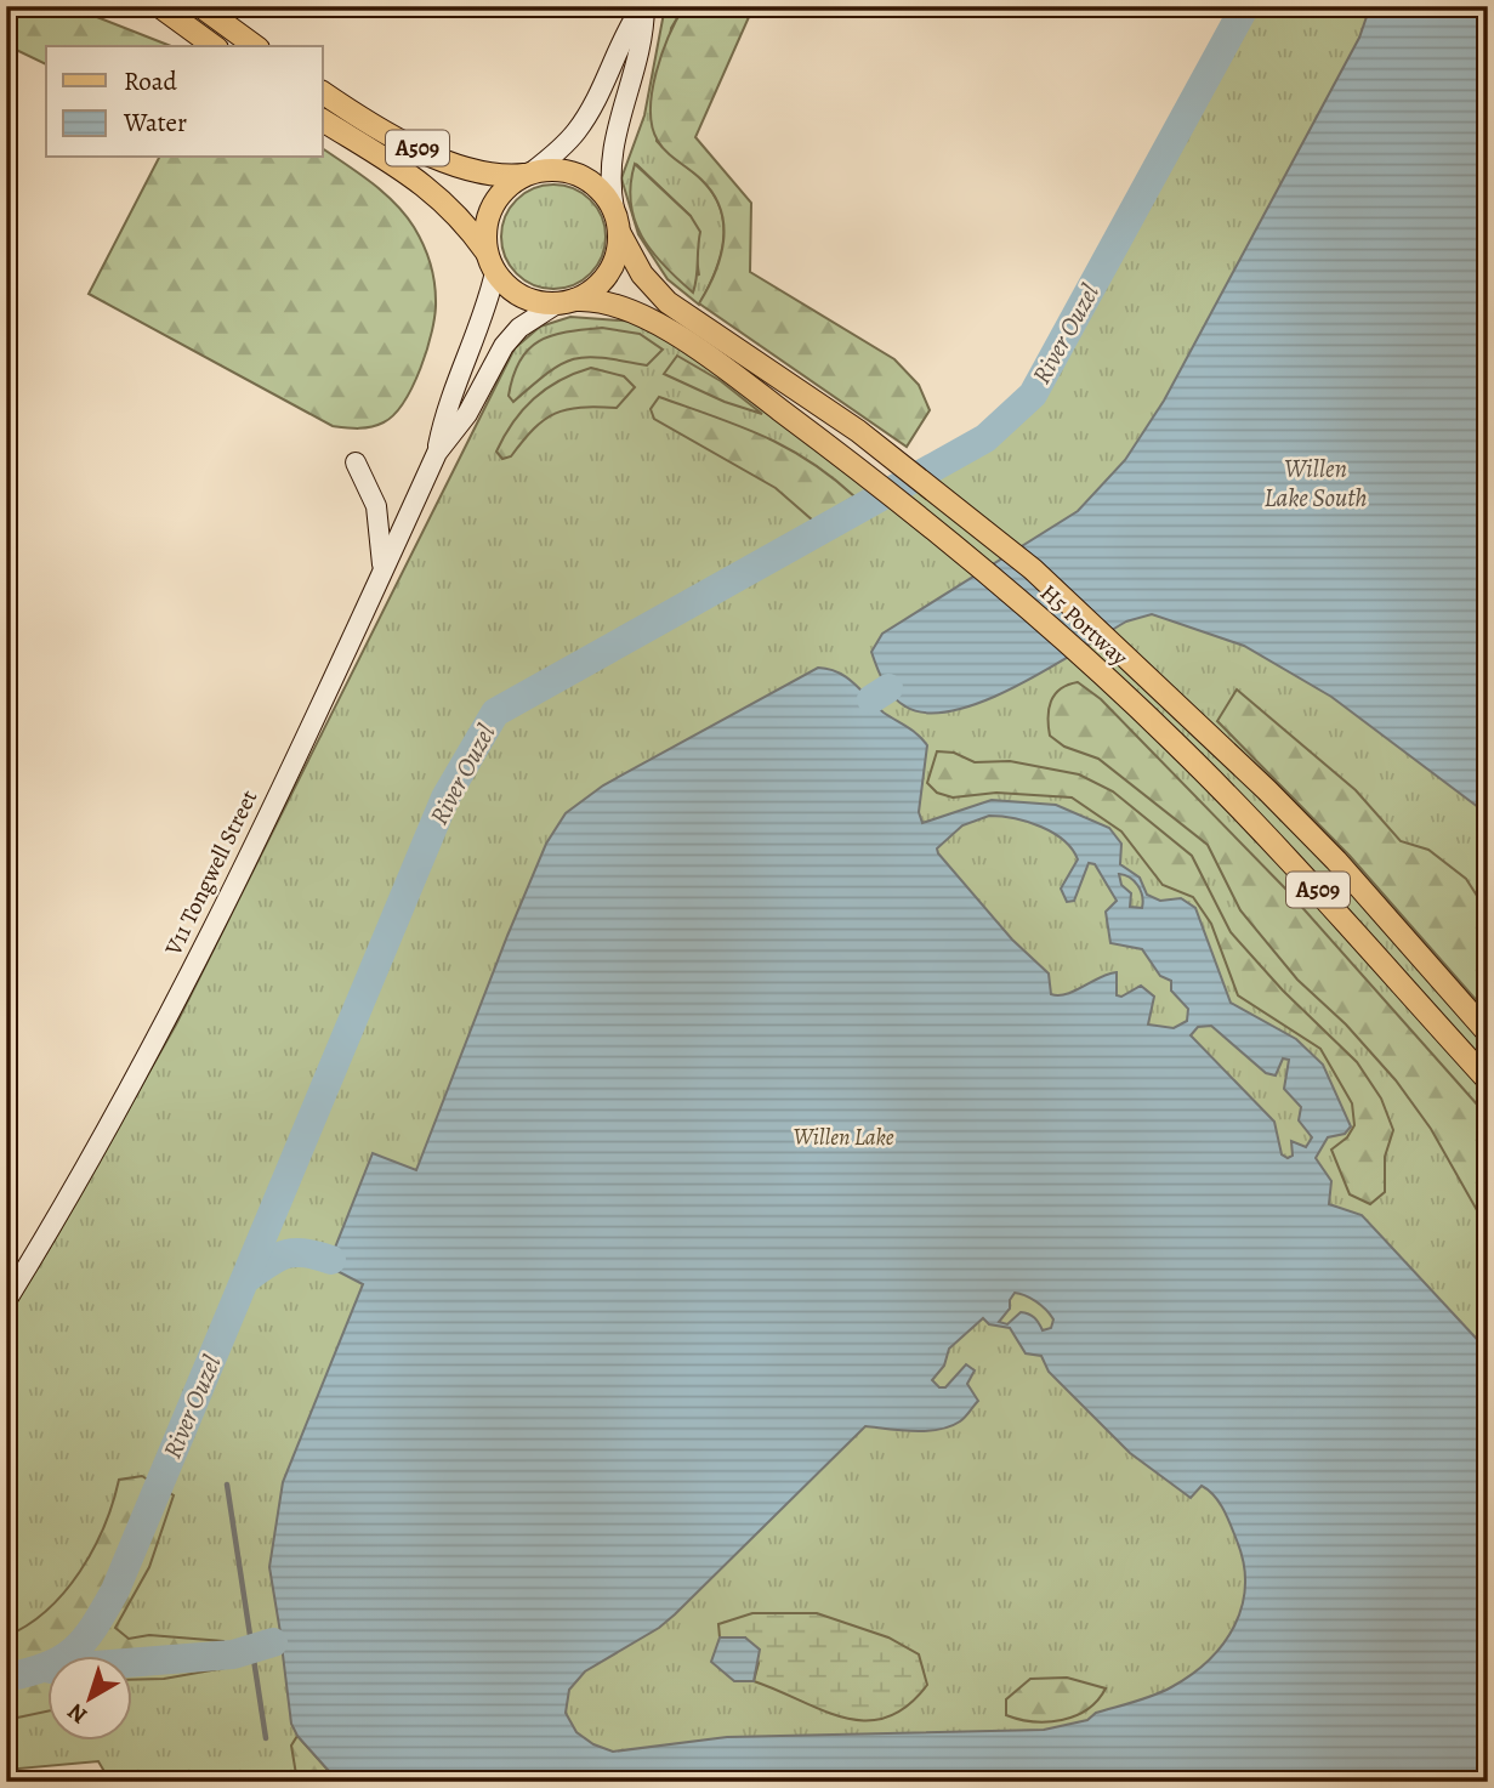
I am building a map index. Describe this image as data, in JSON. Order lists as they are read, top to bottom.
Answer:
{
  "streets": {
    "main road": ["A509", "H5 Portway"],
    "street": ["V11 Tongwell Street"]
  },
  "crossings": [
    ["A509", "H5 Portway"],
    ["A509", "V11 Tongwell Street"],
    ["H5 Portway", "V11 Tongwell Street"]
  ],
  "water": ["River Ouzel", "Willen Lake South"],
  "parks": ["Willen Lake"],
  "legend": ["Road", "Water"],
  "north": "bottom left"
}
